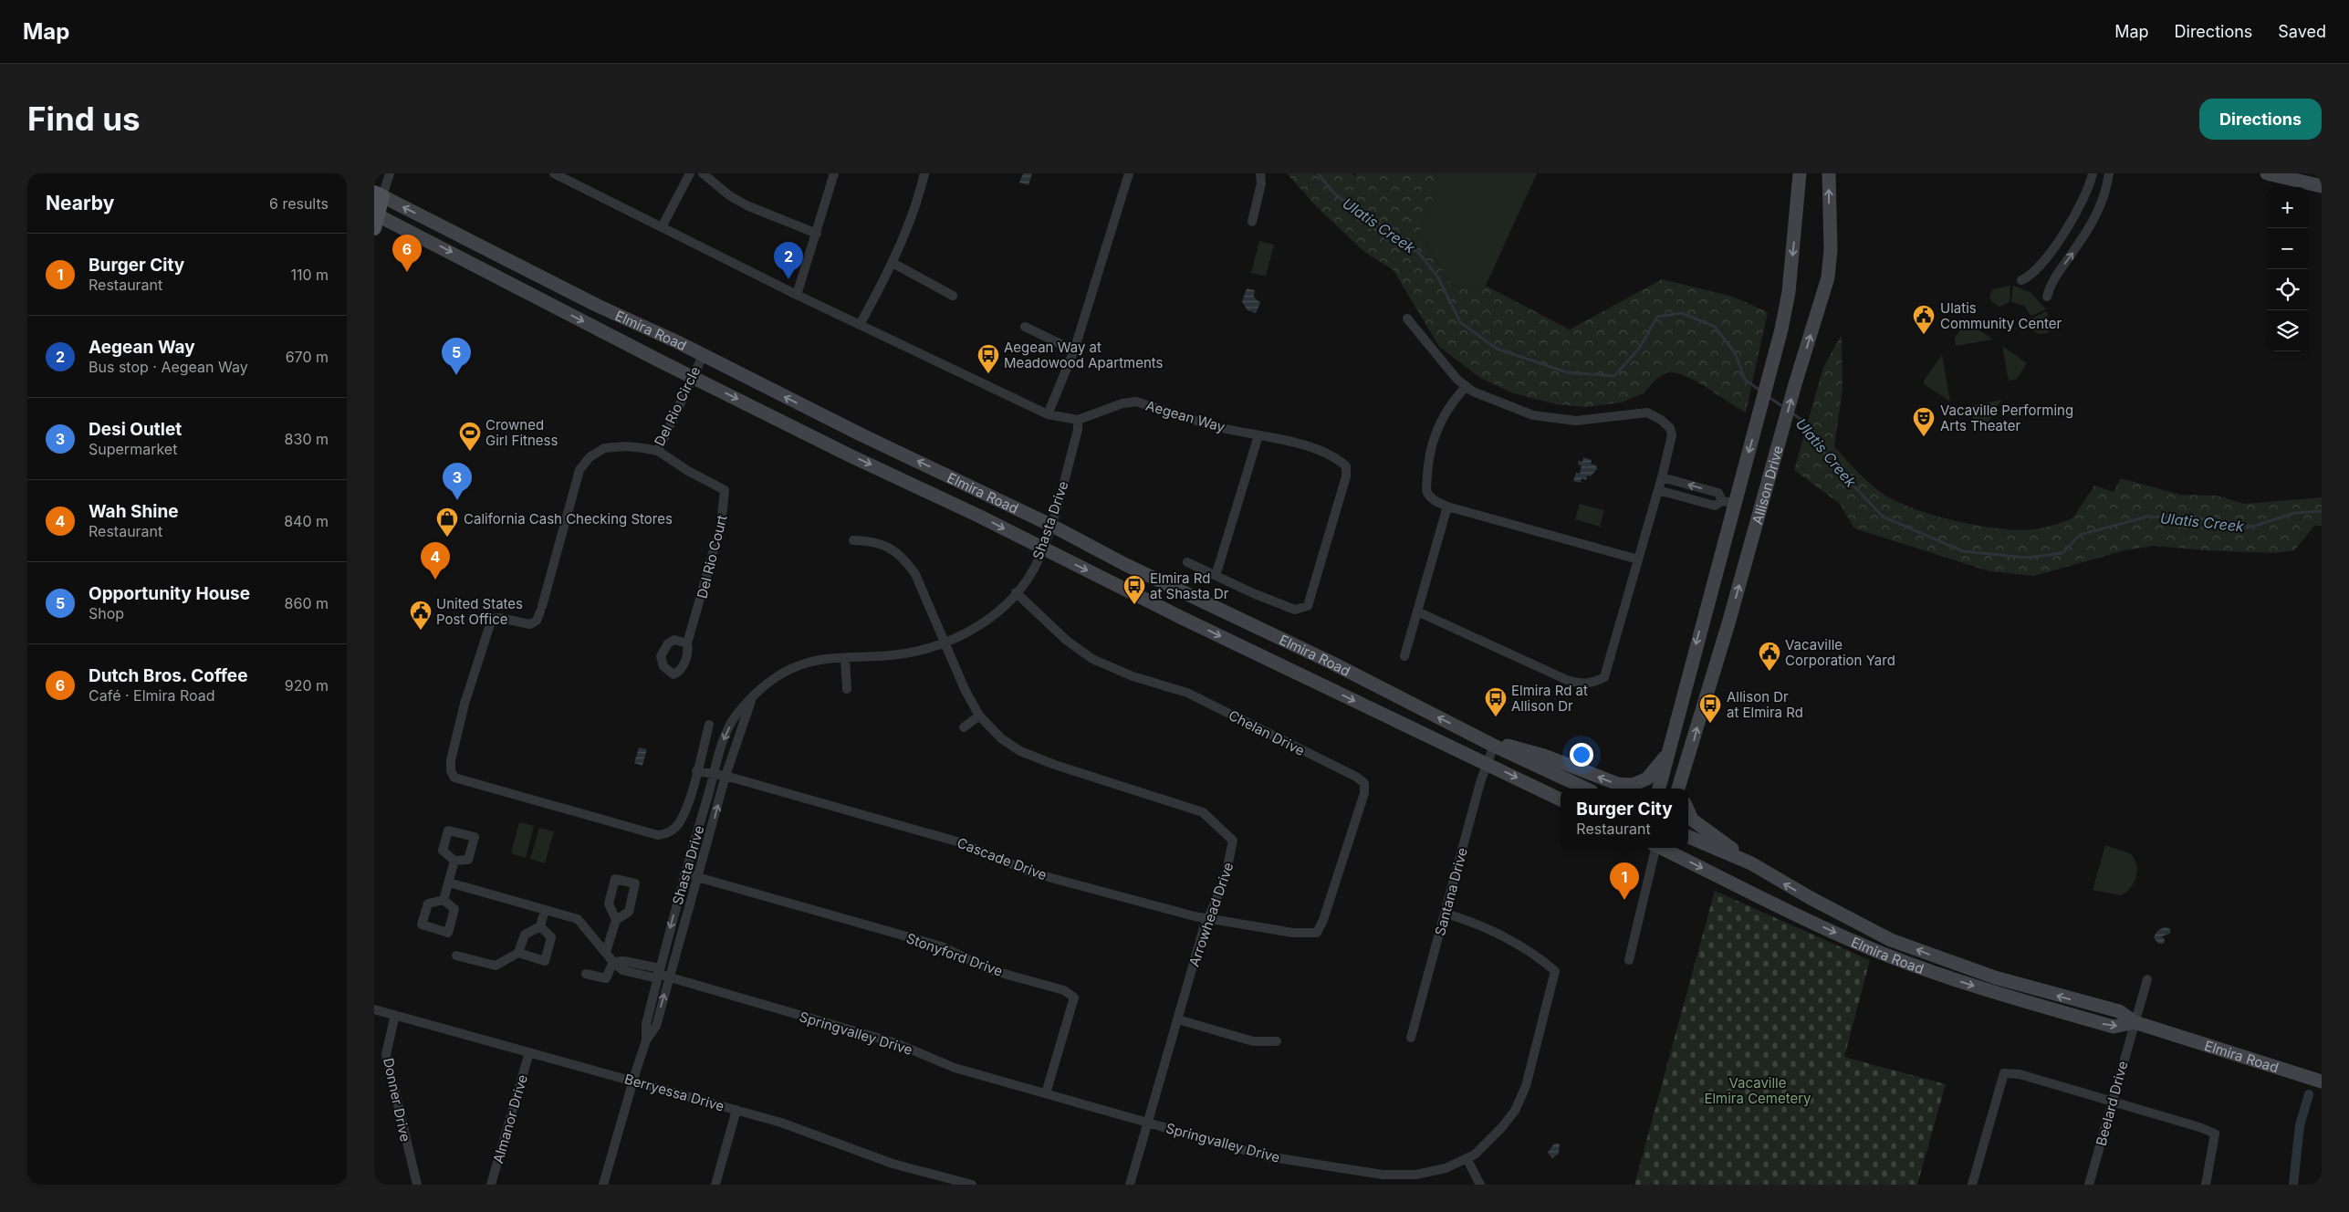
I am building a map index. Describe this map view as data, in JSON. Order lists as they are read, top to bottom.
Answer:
{
  "streets": {
    "main road": ["Elmira Road", "Allison Drive"],
    "street": [
      "Del Rio Circle",
      "Aegean Way",
      "Shasta Drive",
      "Del Rio Court",
      "Chelan Drive",
      "Cascade Drive",
      "Santana Drive",
      "Arrowhead Drive",
      "Stonyford Drive",
      "Springvalley Drive",
      "Berryessa Drive",
      "Donner Drive",
      "Beelard Drive",
      "Almanor Drive"
    ]
  },
  "crossings": [
    ["Elmira Road", "Del Rio Circle"],
    ["Elmira Road", "Shasta Drive"],
    ["Elmira Road", "Santana Drive"],
    ["Elmira Road", "Beelard Drive"],
    ["Del Rio Circle", "Del Rio Court"],
    ["Del Rio Circle", "Cascade Drive"],
    ["Aegean Way", "Shasta Drive"],
    ["Shasta Drive", "Chelan Drive"],
    ["Shasta Drive", "Cascade Drive"],
    ["Shasta Drive", "Arrowhead Drive"],
    ["Shasta Drive", "Stonyford Drive"],
    ["Shasta Drive", "Springvalley Drive"],
    ["Shasta Drive", "Berryessa Drive"],
    ["Chelan Drive", "Cascade Drive"],
    ["Cascade Drive", "Arrowhead Drive"],
    ["Santana Drive", "Springvalley Drive"],
    ["Arrowhead Drive", "Springvalley Drive"],
    ["Stonyford Drive", "Springvalley Drive"],
    ["Berryessa Drive", "Donner Drive"],
    ["Berryessa Drive", "Almanor Drive"]
  ],
  "water": ["Ulatis Creek"],
  "parks": ["Vacaville Elmira Cemetery"],
  "places": {
    "public building": ["Ulatis Community Center", "United States Post Office", "Vacaville Corporation Yard"],
    "bus stop": [
      "Aegean Way at Meadowood Apartments",
      "Elmira Rd at Shasta Dr",
      "Elmira Rd at Allison Dr",
      "Allison Dr at Elmira Rd"
    ],
    "theatre": ["Vacaville Performing Arts Theater"],
    "sports": ["Crowned Girl Fitness"],
    "shop": ["California Cash Checking Stores"]
  },
  "page": {
    "header": "Map",
    "nav": ["Map", "Directions", "Saved"],
    "buttons": "Directions",
    "title": "Find us",
    "heading": ["Nearby", "6 results"],
    "map_buttons": ["+", "−"],
    "list": [
      {
        "mark": "1",
        "name": "Burger City",
        "note": "Restaurant",
        "value": "110 m"
      },
      {
        "mark": "2",
        "name": "Aegean Way",
        "note": "Bus stop · Aegean Way",
        "value": "670 m"
      },
      {
        "mark": "3",
        "name": "Desi Outlet",
        "note": "Supermarket",
        "value": "830 m"
      },
      {
        "mark": "4",
        "name": "Wah Shine",
        "note": "Restaurant",
        "value": "840 m"
      },
      {
        "mark": "5",
        "name": "Opportunity House",
        "note": "Shop",
        "value": "860 m"
      },
      {
        "mark": "6",
        "name": "Dutch Bros. Coffee",
        "note": "Café · Elmira Road",
        "value": "920 m"
      }
    ],
    "pins": [
      "6",
      "2",
      "5",
      "3",
      "4",
      "1"
    ],
    "popup": ["Burger City", "Restaurant"]
  }
}
